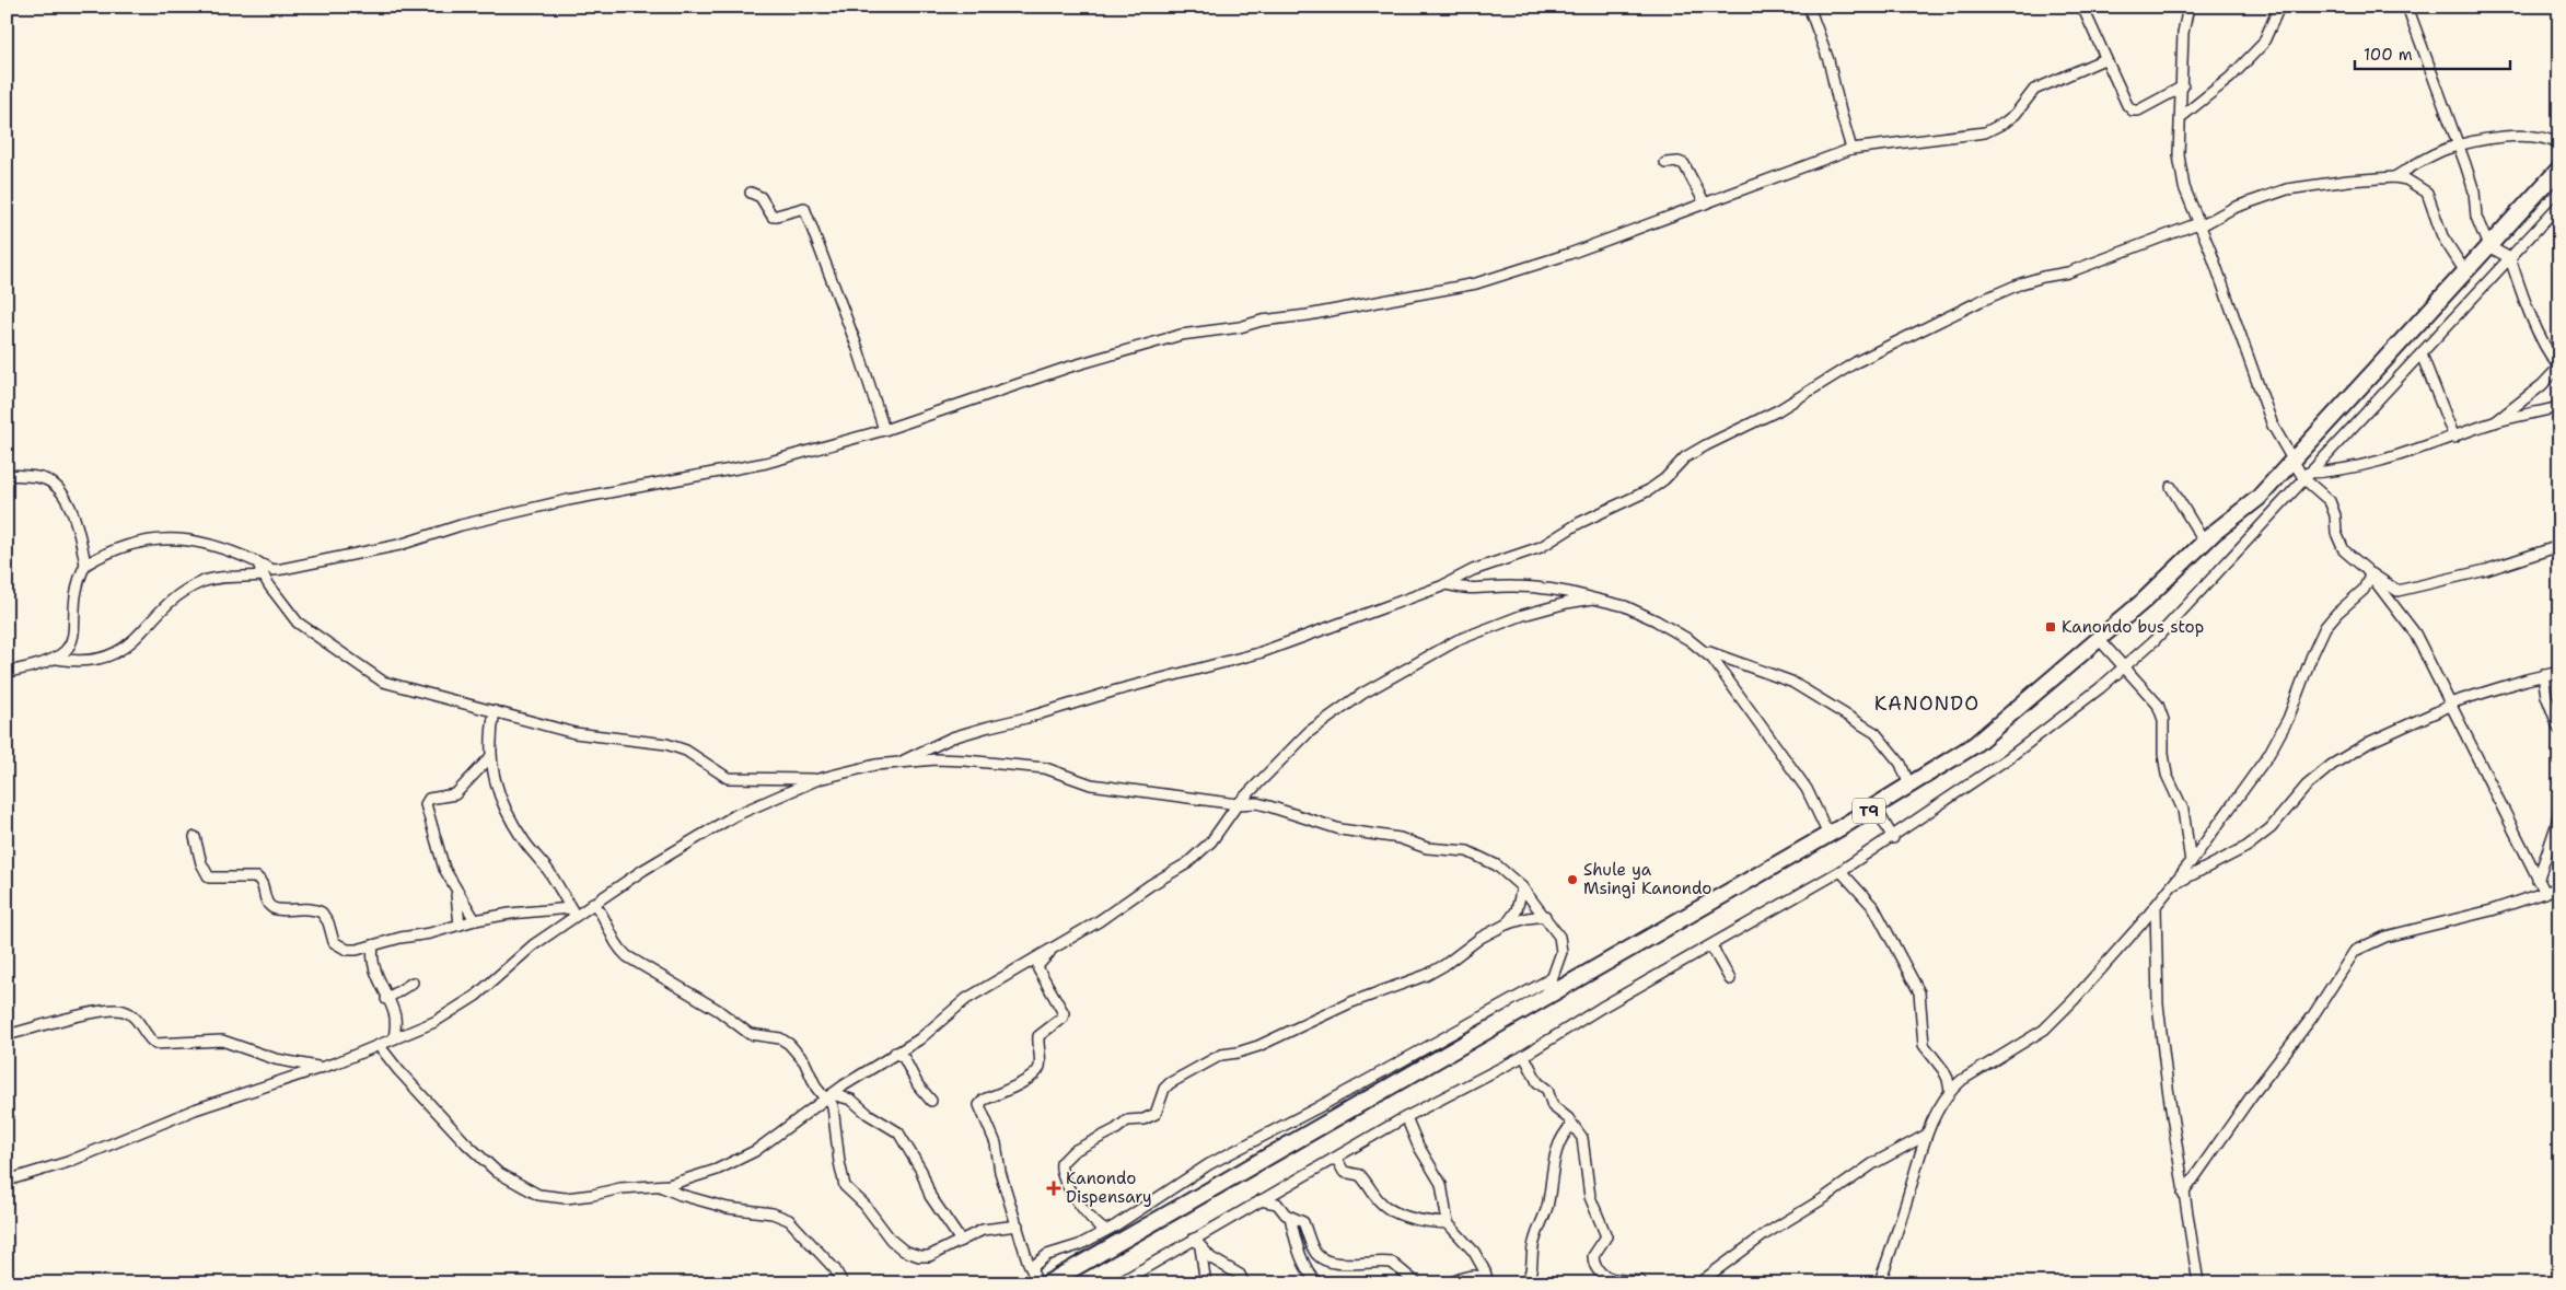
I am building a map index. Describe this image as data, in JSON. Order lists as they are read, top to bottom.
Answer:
{
  "streets": {
    "highway": ["T9"]
  },
  "districts": ["KANONDO"],
  "places": {
    "transit": ["Kanondo bus stop"],
    "other": ["Shule ya Msingi Kanondo"],
    "health": ["Kanondo Dispensary"]
  },
  "scale_bar": "100 m"
}
